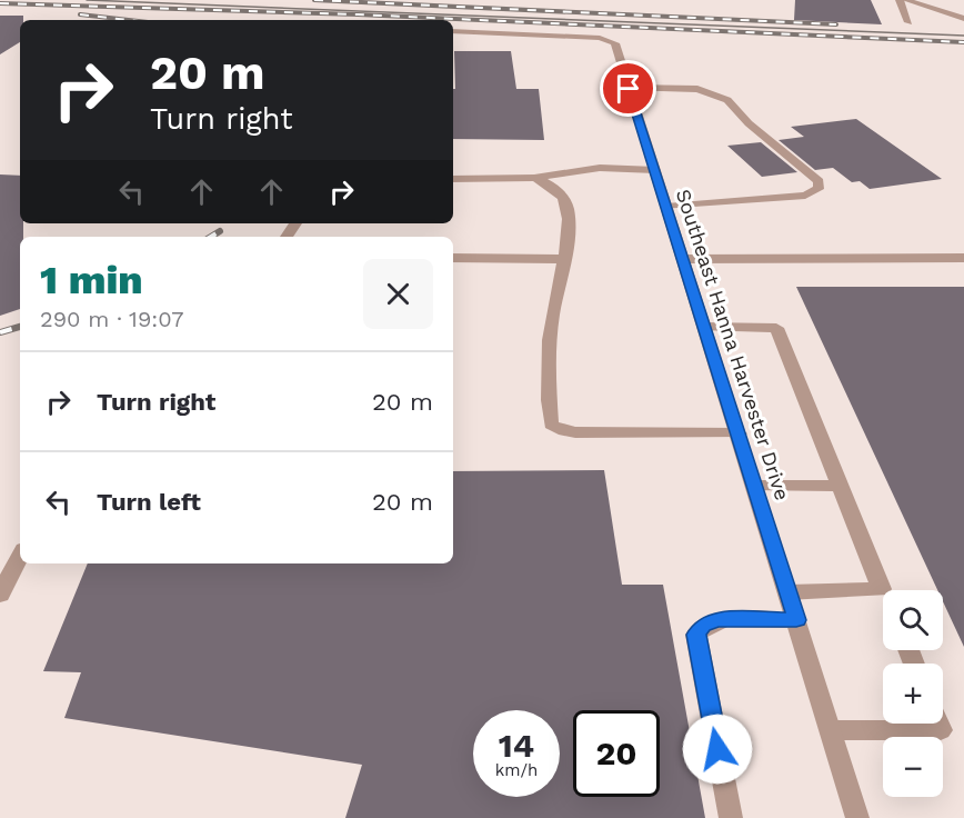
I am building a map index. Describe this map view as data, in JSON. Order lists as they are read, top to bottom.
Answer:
{
  "streets": {
    "street": ["Southeast Hanna Harvester Drive"]
  },
  "page": {
    "turn": ["20 m", "Turn right"],
    "heading": ["1 min", "290 m · 19:07"],
    "list": [
      {
        "name": "Turn right",
        "value": "20 m"
      },
      {
        "name": "Turn left",
        "value": "20 m"
      }
    ],
    "map_buttons": ["+", "−"],
    "speed": "14 km/h",
    "limit": "20"
  }
}
